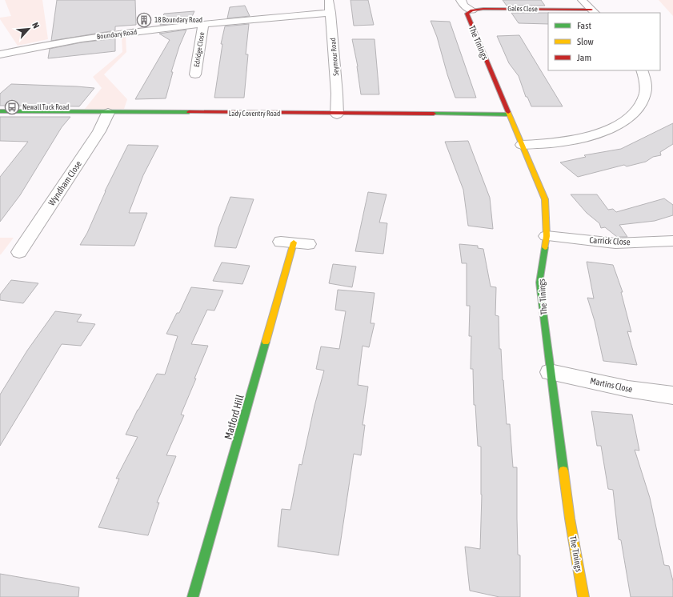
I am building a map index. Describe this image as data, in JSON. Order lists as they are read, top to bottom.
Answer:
{
  "streets": {
    "street": [
      "Gales Close",
      "Boundary Road",
      "The Tinings",
      "Edridge Close",
      "Seymour Road",
      "Lady Coventry Road",
      "Wyndham Close",
      "Carrick Close",
      "Martins Close",
      "Matford Hill"
    ]
  },
  "crossings": [
    ["Gales Close", "The Tinings"],
    ["Boundary Road", "Edridge Close"],
    ["Boundary Road", "Seymour Road"],
    ["The Tinings", "Lady Coventry Road"],
    ["The Tinings", "Carrick Close"],
    ["The Tinings", "Martins Close"],
    ["Seymour Road", "Lady Coventry Road"],
    ["Lady Coventry Road", "Wyndham Close"]
  ],
  "places": {
    "building": ["18 Boundary Road"],
    "bus stop": ["Newall Tuck Road"]
  },
  "legend": ["Fast", "Slow", "Jam"],
  "north": "top right"
}
